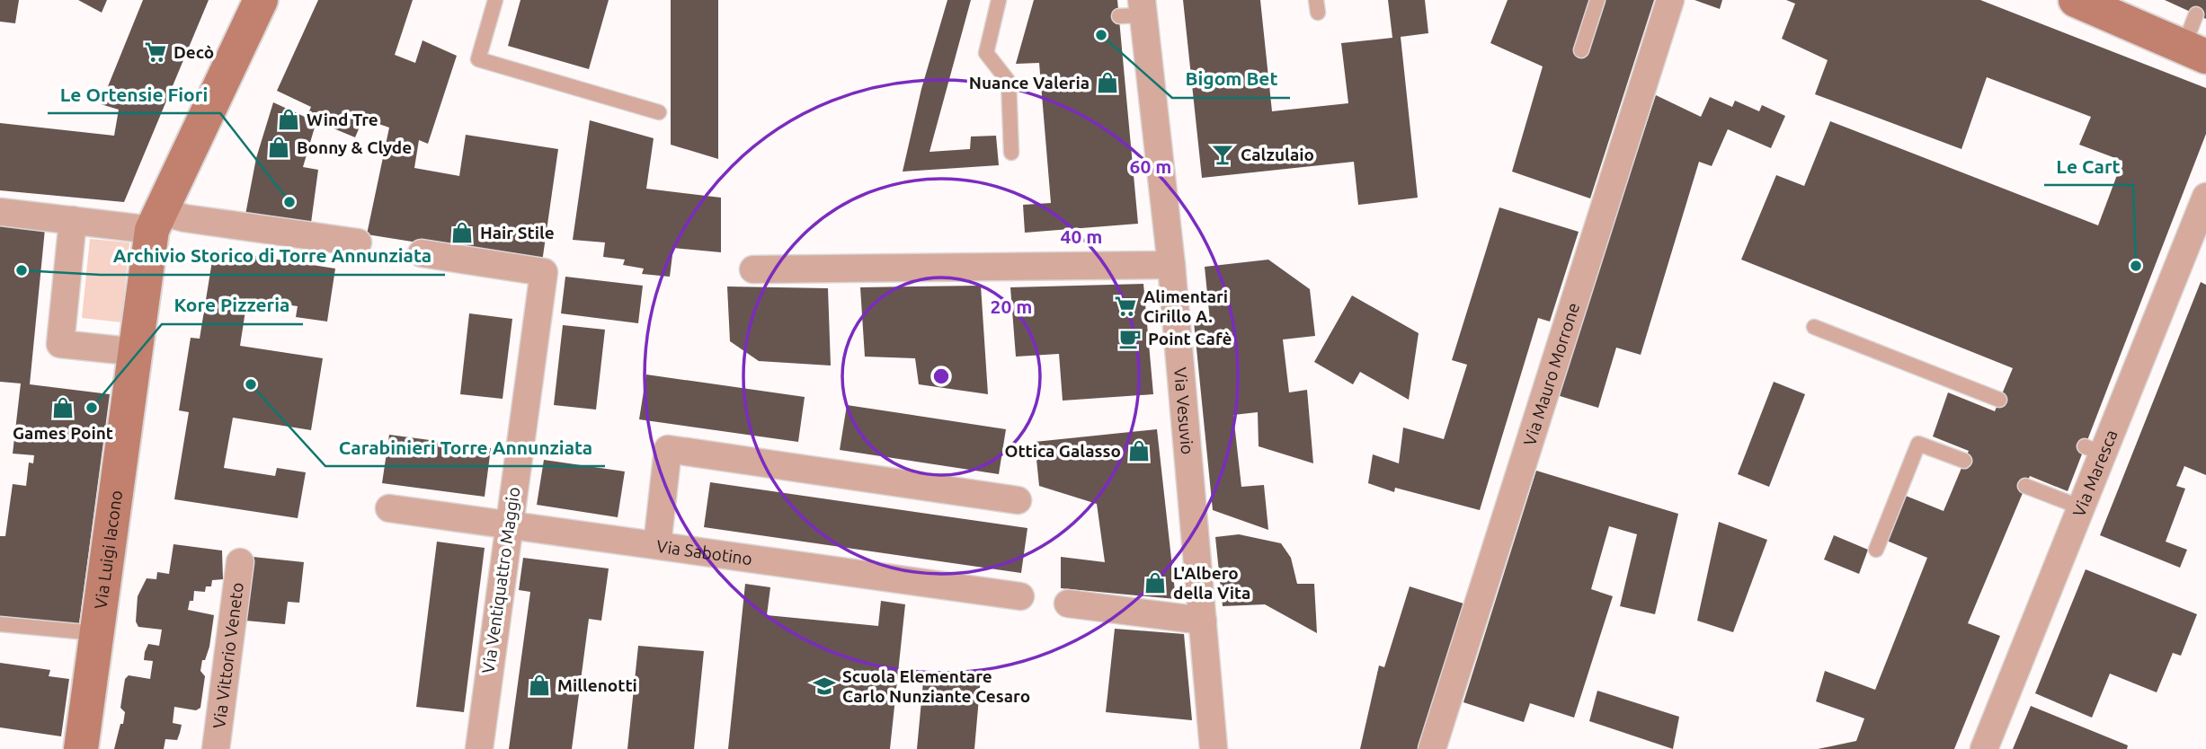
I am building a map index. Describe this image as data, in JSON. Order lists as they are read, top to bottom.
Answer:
{
  "streets": {
    "street": [
      "Via Mauro Morrone",
      "Via Vesuvio",
      "Via Maresca",
      "Via Luigi Iacono",
      "Via Sabotino",
      "Via Ventiquattro Maggio",
      "Via Vittorio Veneto"
    ]
  },
  "crossings": [
    ["Via Sabotino", "Via Ventiquattro Maggio"]
  ],
  "places": {
    "other": [
      "Bigom Bet",
      "Le Ortensie Fiori",
      "Le Cart",
      "Archivio Storico di Torre Annunziata",
      "Carabinieri Torre Annunziata",
      "Kore Pizzeria"
    ],
    "supermarket": ["Decò", "Alimentari Cirillo A."],
    "shop": [
      "Nuance Valeria",
      "Wind Tre",
      "Bonny & Clyde",
      "Hair Stile",
      "Games Point",
      "Ottica Galasso",
      "L'Albero della Vita",
      "Millenotti"
    ],
    "bar": ["Calzulaio"],
    "cafe": ["Point Cafè"],
    "school or university": ["Scuola Elementare Carlo Nunziante Cesaro"]
  },
  "rings": ["60 m", "40 m", "20 m"]
}
